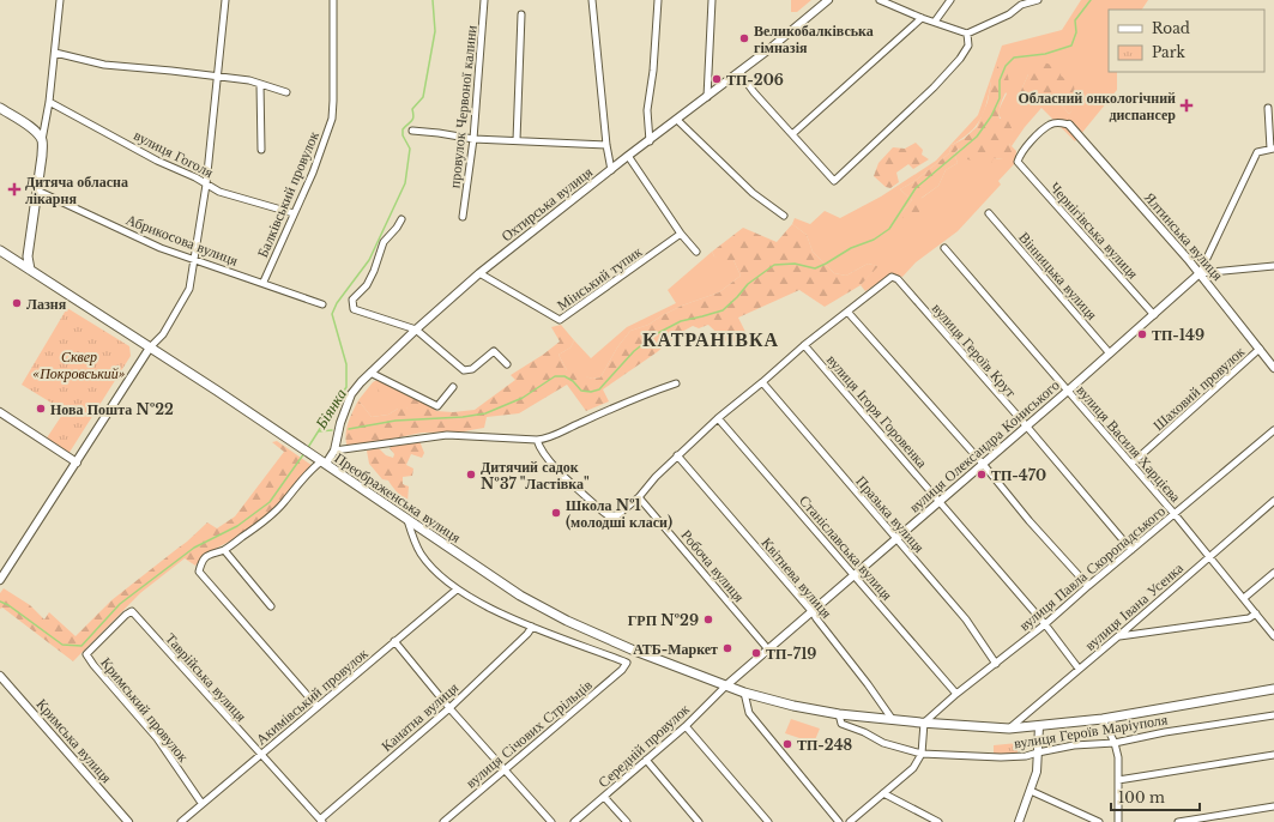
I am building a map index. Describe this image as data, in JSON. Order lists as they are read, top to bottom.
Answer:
{
  "streets": {
    "main road": ["Преображенська вулиця", "вулиця Героїв Маріуполя"],
    "street": [
      "провулок Червоної калини",
      "вулиця Гоголя",
      "Балківський провулок",
      "Охтирська вулиця",
      "Чернігівська вулиця",
      "Ялтинська вулиця",
      "Абрикосова вулиця",
      "Вінницька вулиця",
      "Мінський тупик",
      "вулиця Героїв Крут",
      "Шаховий провулок",
      "вулиця Ігоря Горовенка",
      "вулиця Василя Харцієва",
      "вулиця Олександра Кониського",
      "Празька вулиця",
      "Станіславська вулиця",
      "Робоча вулиця",
      "вулиця Павла Скоропадського",
      "Квітнева вулиця",
      "вулиця Івана Усенка",
      "Таврійська вулиця",
      "Акимівський провулок",
      "Кримський провулок",
      "Канатна вулиця",
      "вулиця Січових Стрільців",
      "Кримська вулиця",
      "Середній провулок"
    ]
  },
  "crossings": [
    ["вулиця Гоголя", "Балківський провулок"],
    ["Балківський провулок", "Абрикосова вулиця"],
    ["Охтирська вулиця", "Мінський тупик"],
    ["Охтирська вулиця", "Преображенська вулиця"],
    ["Чернігівська вулиця", "Ялтинська вулиця"],
    ["Чернігівська вулиця", "вулиця Олександра Кониського"],
    ["Ялтинська вулиця", "Шаховий провулок"],
    ["Ялтинська вулиця", "вулиця Олександра Кониського"],
    ["Вінницька вулиця", "вулиця Олександра Кониського"],
    ["вулиця Героїв Крут", "вулиця Олександра Кониського"],
    ["вулиця Героїв Крут", "вулиця Павла Скоропадського"],
    ["Шаховий провулок", "вулиця Василя Харцієва"],
    ["вулиця Ігоря Горовенка", "вулиця Олександра Кониського"],
    ["вулиця Ігоря Горовенка", "вулиця Павла Скоропадського"],
    ["вулиця Ігоря Горовенка", "вулиця Івана Усенка"],
    ["вулиця Василя Харцієва", "вулиця Олександра Кониського"],
    ["вулиця Василя Харцієва", "вулиця Павла Скоропадського"],
    ["вулиця Василя Харцієва", "вулиця Івана Усенка"],
    ["вулиця Олександра Кониського", "Преображенська вулиця"],
    ["вулиця Олександра Кониського", "Празька вулиця"],
    ["вулиця Олександра Кониського", "Станіславська вулиця"],
    ["вулиця Олександра Кониського", "Робоча вулиця"],
    ["вулиця Олександра Кониського", "Квітнева вулиця"],
    ["вулиця Олександра Кониського", "вулиця Героїв Маріуполя"],
    ["вулиця Олександра Кониського", "Середній провулок"],
    ["Преображенська вулиця", "вулиця Героїв Маріуполя"],
    ["Преображенська вулиця", "Середній провулок"],
    ["Празька вулиця", "вулиця Павла Скоропадського"],
    ["Станіславська вулиця", "вулиця Павла Скоропадського"],
    ["вулиця Павла Скоропадського", "вулиця Героїв Маріуполя"],
    ["Квітнева вулиця", "вулиця Героїв Маріуполя"],
    ["вулиця Івана Усенка", "вулиця Героїв Маріуполя"],
    ["Таврійська вулиця", "Акимівський провулок"],
    ["Таврійська вулиця", "Кримський провулок"],
    ["Таврійська вулиця", "Канатна вулиця"],
    ["Акимівський провулок", "Кримський провулок"],
    ["Канатна вулиця", "вулиця Січових Стрільців"],
    ["вулиця Героїв Маріуполя", "Середній провулок"]
  ],
  "districts": ["КАТРАНІВКА"],
  "water": ["Біянка"],
  "parks": ["Сквер «Покровський»"],
  "places": {
    "other": [
      "Великобалківська гімназія",
      "ТП-206",
      "Лазня",
      "ТП-149",
      "Нова Пошта №22",
      "Дитячий садок №37 \"Ластівка\"",
      "ТП-470",
      "Школа №1 (молодші класи)",
      "ГРП №29",
      "АТБ-Маркет",
      "ТП-719",
      "ТП-248"
    ],
    "health": ["Обласний онкологічний диспансер", "Дитяча обласна лікарня"]
  },
  "legend": ["Road", "Park"],
  "scale_bar": "100 m"
}
